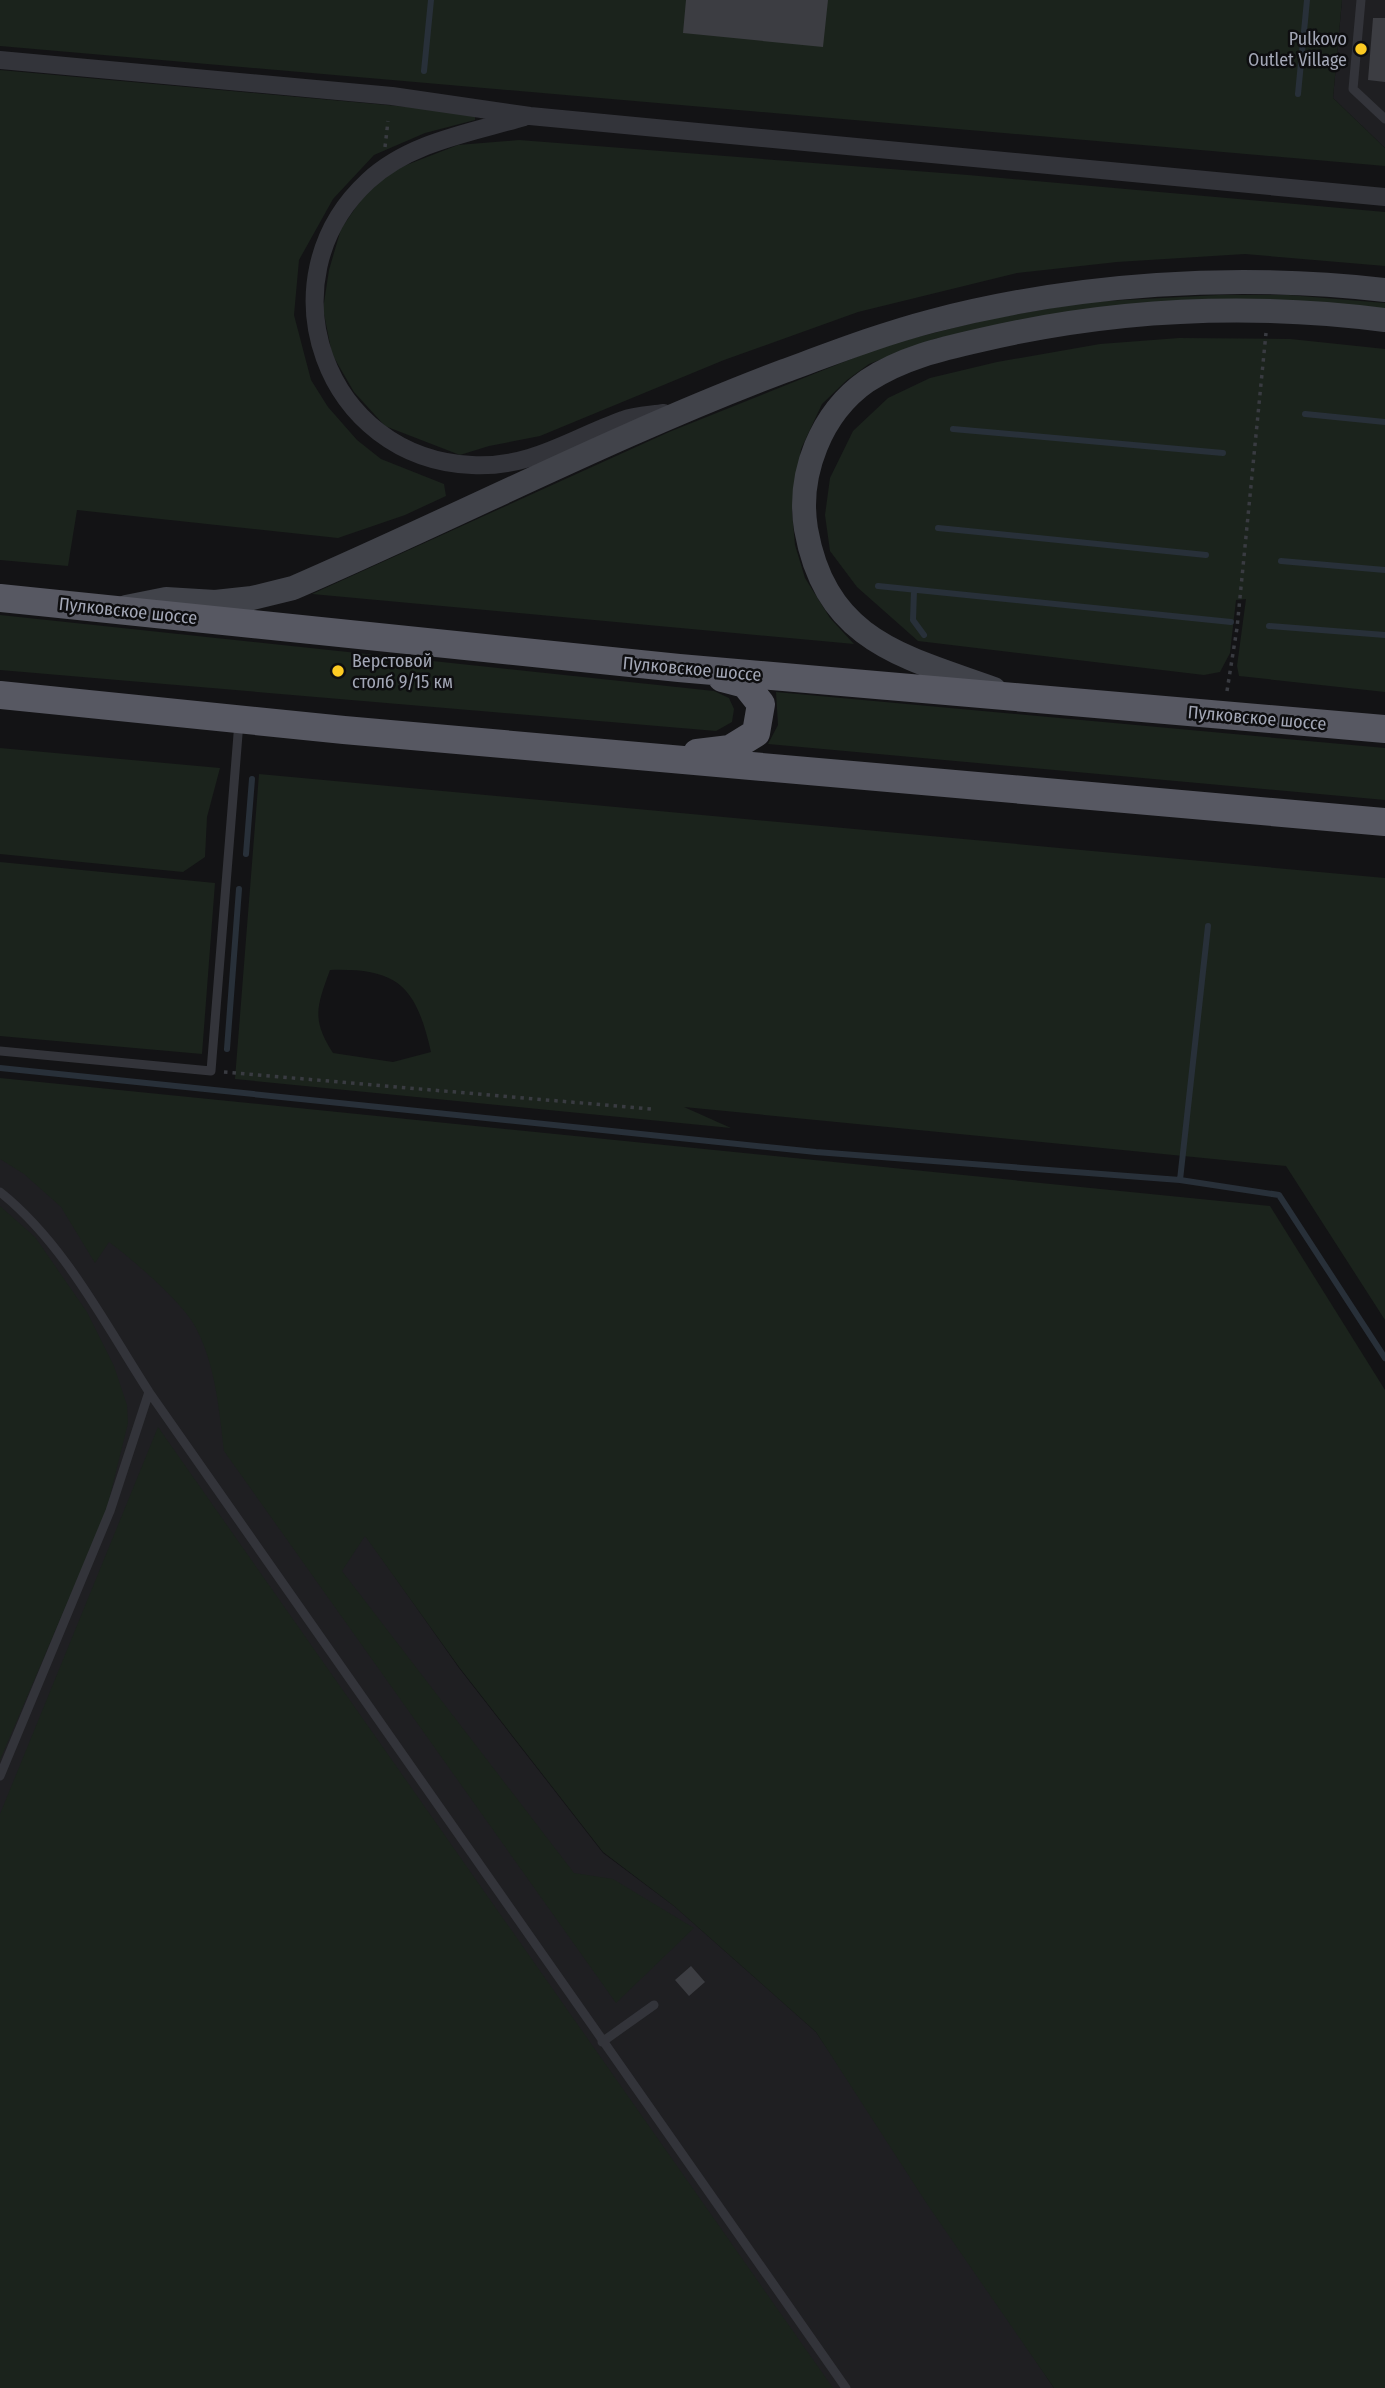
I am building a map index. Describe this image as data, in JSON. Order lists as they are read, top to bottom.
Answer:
{
  "streets": {
    "highway": ["Пулковское шоссе"]
  },
  "places": ["Pulkovo Outlet Village", "Верстовой столб 9/15 км"]
}
